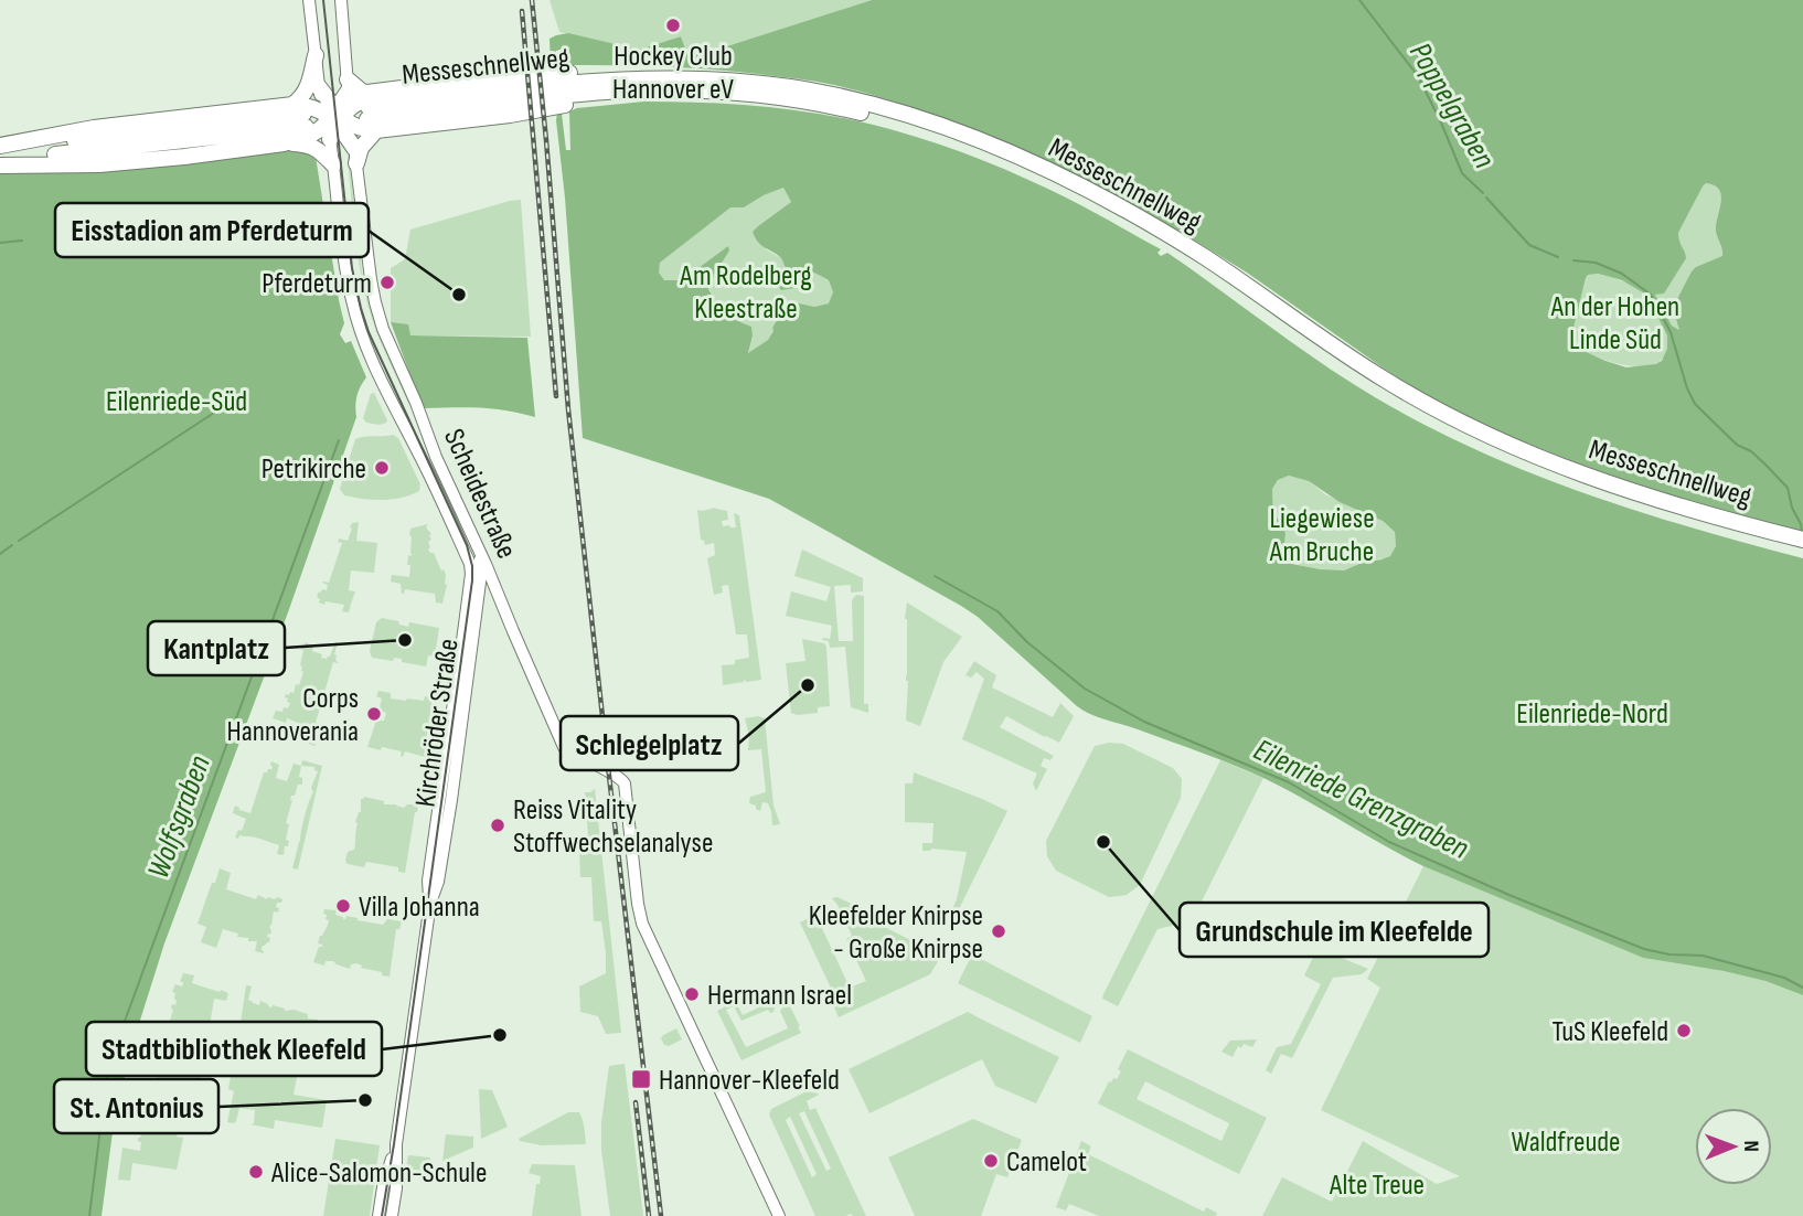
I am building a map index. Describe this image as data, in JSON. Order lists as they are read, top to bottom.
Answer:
{
  "streets": {
    "highway": ["Messeschnellweg"],
    "main road": ["Scheidestraße", "Kirchröder Straße"]
  },
  "crossings": [
    ["Scheidestraße", "Kirchröder Straße"]
  ],
  "water": ["Poppelgraben", "Eilenriede Grenzgraben", "Wolfsgraben"],
  "parks": [
    "Am Rodelberg Kleestraße",
    "An der Hohen Linde Süd",
    "Eilenriede-Süd",
    "Liegewiese Am Bruche",
    "Eilenriede-Nord",
    "Waldfreude",
    "Alte Treue"
  ],
  "places": {
    "other": [
      "Hockey Club Hannover eV",
      "Pferdeturm",
      "Eisstadion am Pferdeturm",
      "Petrikirche",
      "Kantplatz",
      "Schlegelplatz",
      "Corps Hannoverania",
      "Reiss Vitality Stoffwechselanalyse",
      "Grundschule im Kleefelde",
      "Villa Johanna",
      "Kleefelder Knirpse - Große Knirpse",
      "Hermann Israel",
      "TuS Kleefeld",
      "Stadtbibliothek Kleefeld",
      "St. Antonius",
      "Camelot",
      "Alice-Salomon-Schule"
    ],
    "transit": ["Hannover-Kleefeld"]
  },
  "north": "right"
}
